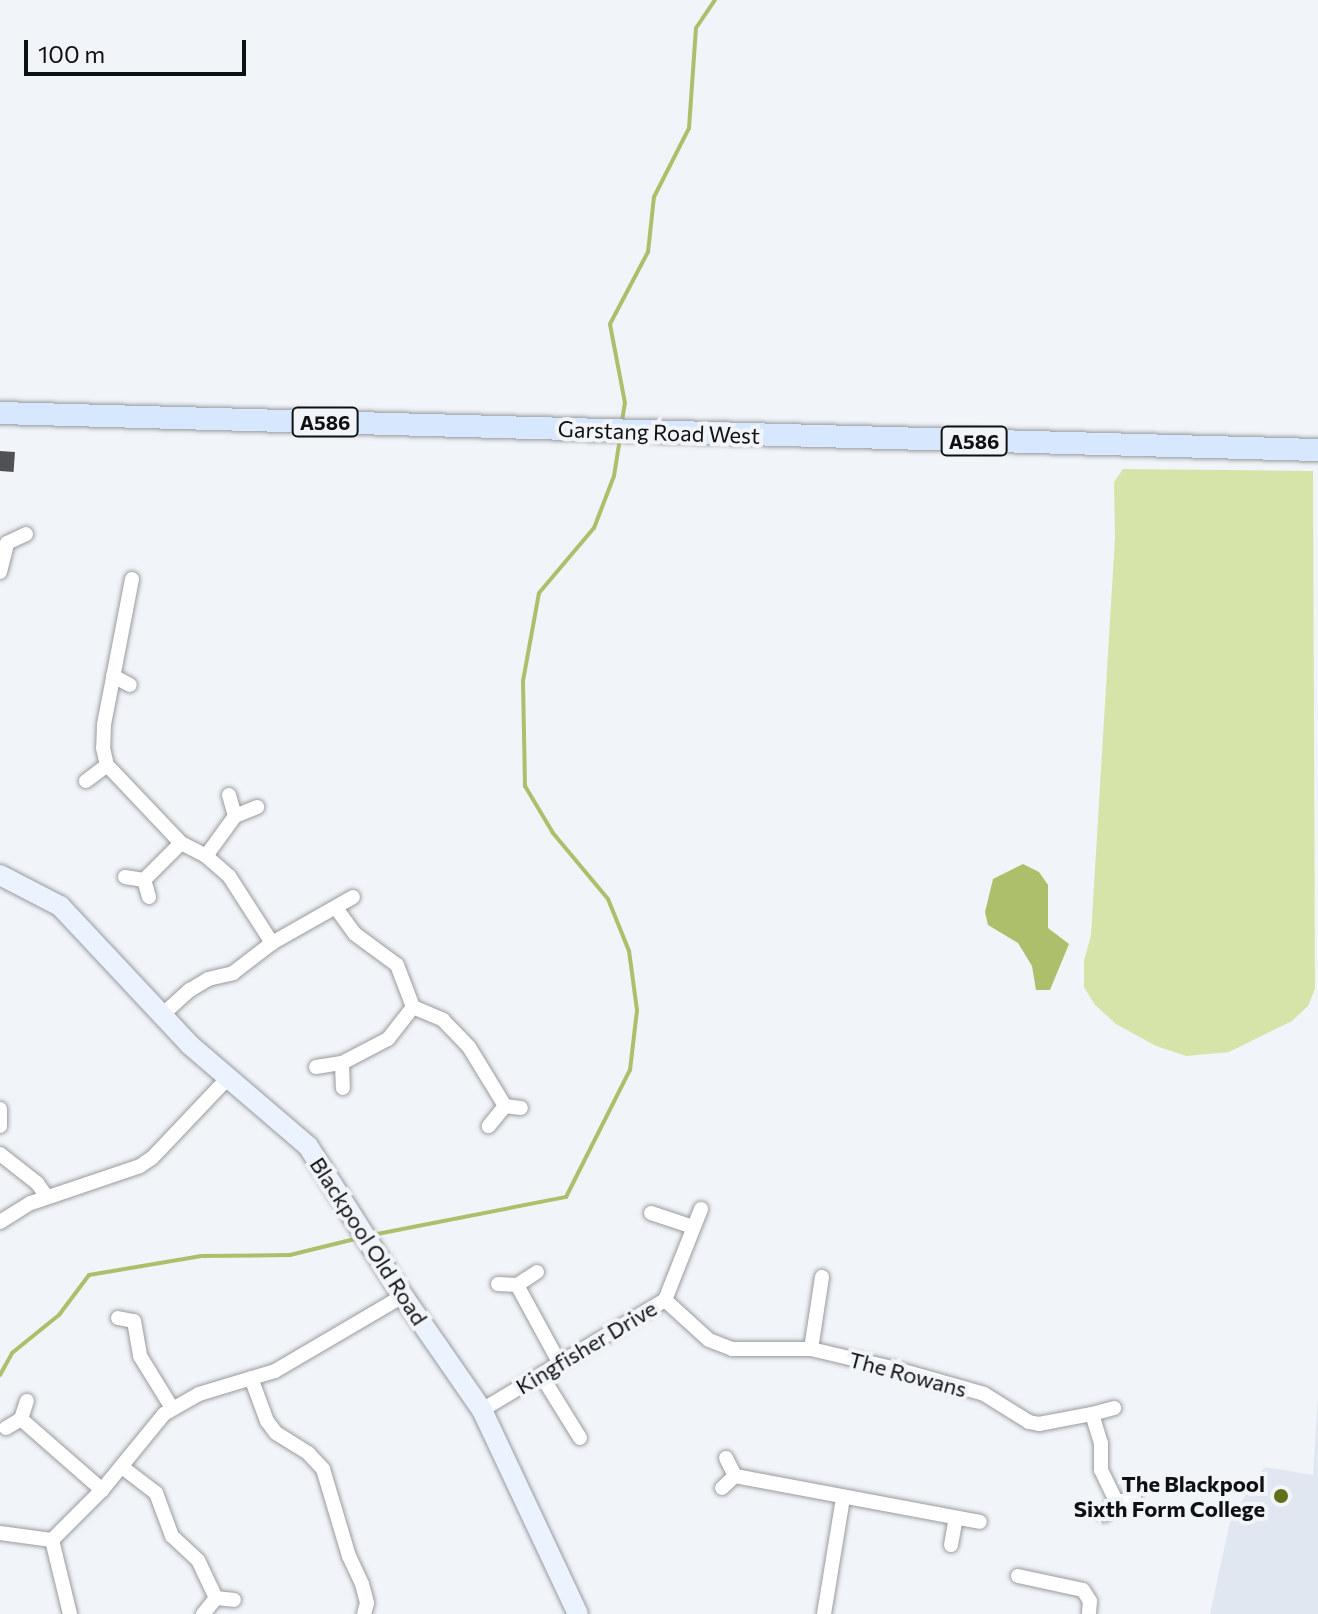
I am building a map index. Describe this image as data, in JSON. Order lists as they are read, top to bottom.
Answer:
{
  "streets": {
    "main road": ["A586", "Garstang Road West"],
    "street": ["Blackpool Old Road", "Kingfisher Drive", "The Rowans"]
  },
  "crossings": [
    ["Blackpool Old Road", "Kingfisher Drive"],
    ["Kingfisher Drive", "The Rowans"]
  ],
  "places": ["The Blackpool Sixth Form College"],
  "scale_bar": "100 m"
}
